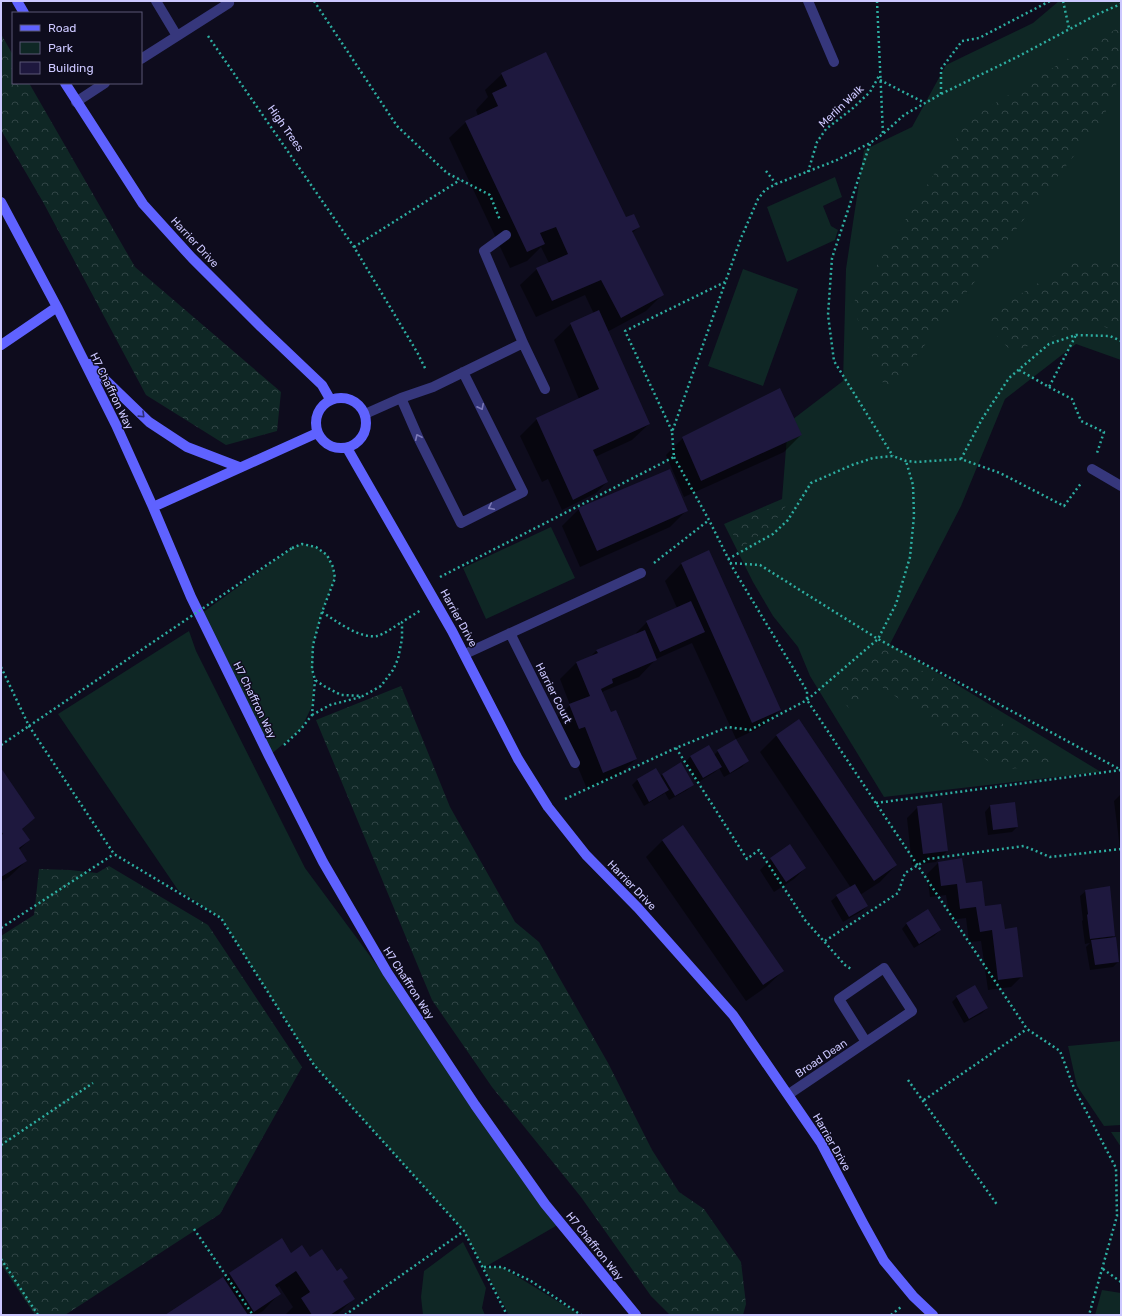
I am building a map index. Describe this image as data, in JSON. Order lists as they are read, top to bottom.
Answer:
{
  "streets": {
    "street": [
      "Harrier Drive",
      "H7 Chaffron Way",
      "Harrier Court",
      "Broad Dean"
    ],
    "path": ["Merlin Walk", "High Trees"]
  },
  "crossings": [
    ["Harrier Drive", "Broad Dean"]
  ],
  "legend": ["Road", "Park", "Building"]
}
